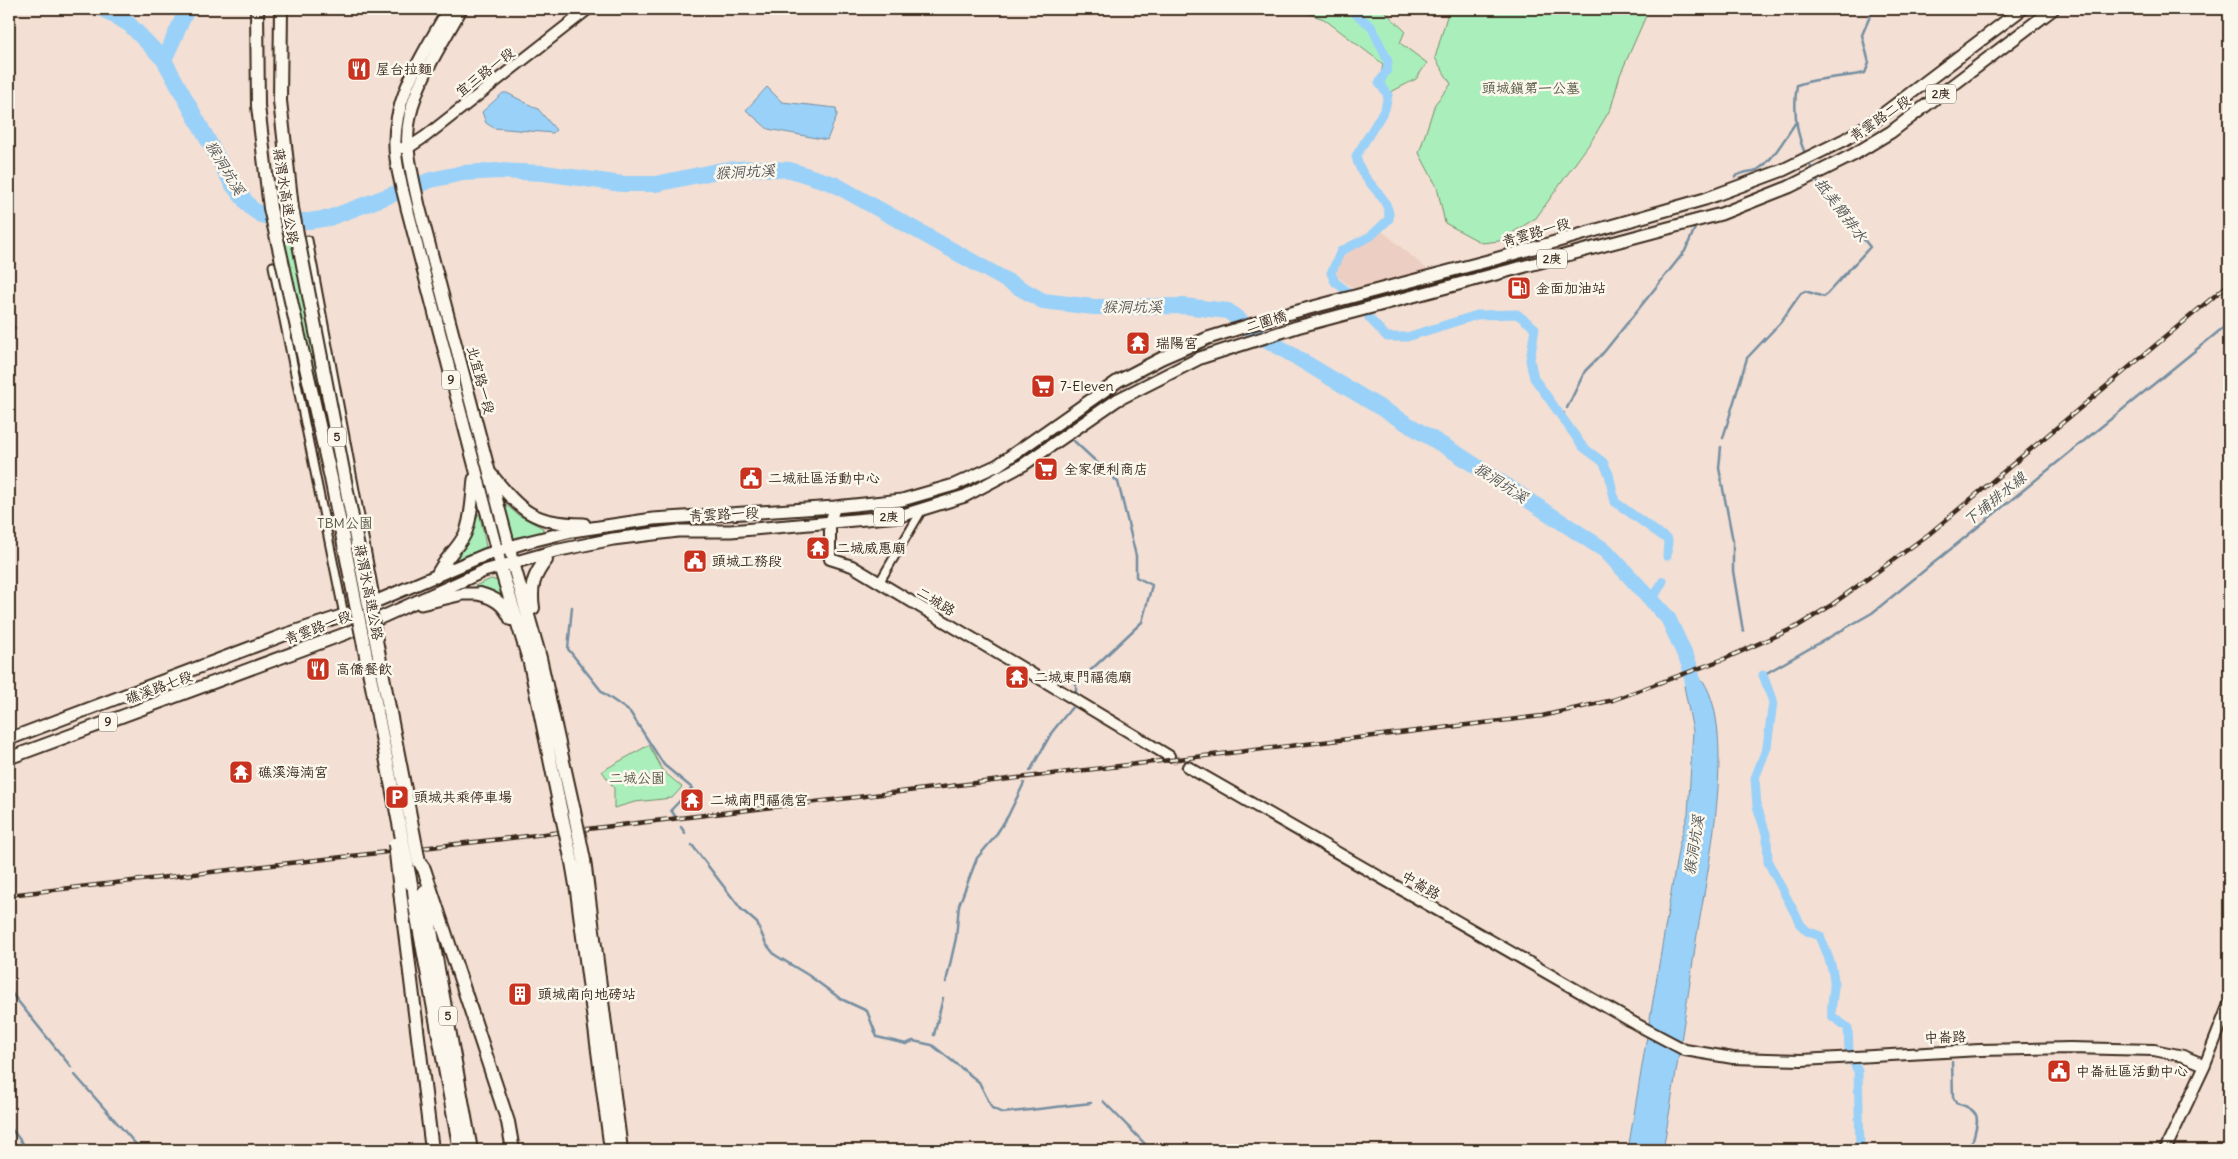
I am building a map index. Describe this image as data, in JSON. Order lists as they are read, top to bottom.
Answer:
{
  "streets": {
    "highway": ["蔣渭水高速公路", "5"],
    "main road": [
      "2庚",
      "青雲路二段",
      "青雲路一段",
      "二圍橋",
      "9",
      "北宜路一段",
      "礁溪路七段"
    ],
    "street": ["宜三路一段", "二城路", "中崙路"]
  },
  "crossings": [
    ["宜三路一段", "9"],
    ["宜三路一段", "北宜路一段"],
    ["青雲路二段", "青雲路一段"],
    ["青雲路二段", "二圍橋"],
    ["青雲路一段", "二圍橋"],
    ["青雲路一段", "9"],
    ["青雲路一段", "北宜路一段"],
    ["青雲路一段", "二城路"],
    ["青雲路一段", "礁溪路七段"],
    ["9", "北宜路一段"]
  ],
  "water": ["猴洞坑溪", "抵美簡排水", "下埔排水線"],
  "parks": ["頭城鎮第一公墓", "TBM公園", "二城公園"],
  "places": {
    "restaurant": ["屋台拉麵", "高僑餐飲"],
    "fuel station": ["金面加油站"],
    "temple": [
      "瑞陽宮",
      "二城威惠廟",
      "二城東門福德廟",
      "礁溪海湳宮",
      "二城南門福德宮"
    ],
    "supermarket": ["7-Eleven", "全家便利商店"],
    "public building": ["二城社區活動中心", "頭城工務段", "中崙社區活動中心"],
    "parking": ["頭城共乘停車場"],
    "building": ["頭城南向地磅站"]
  }
}
